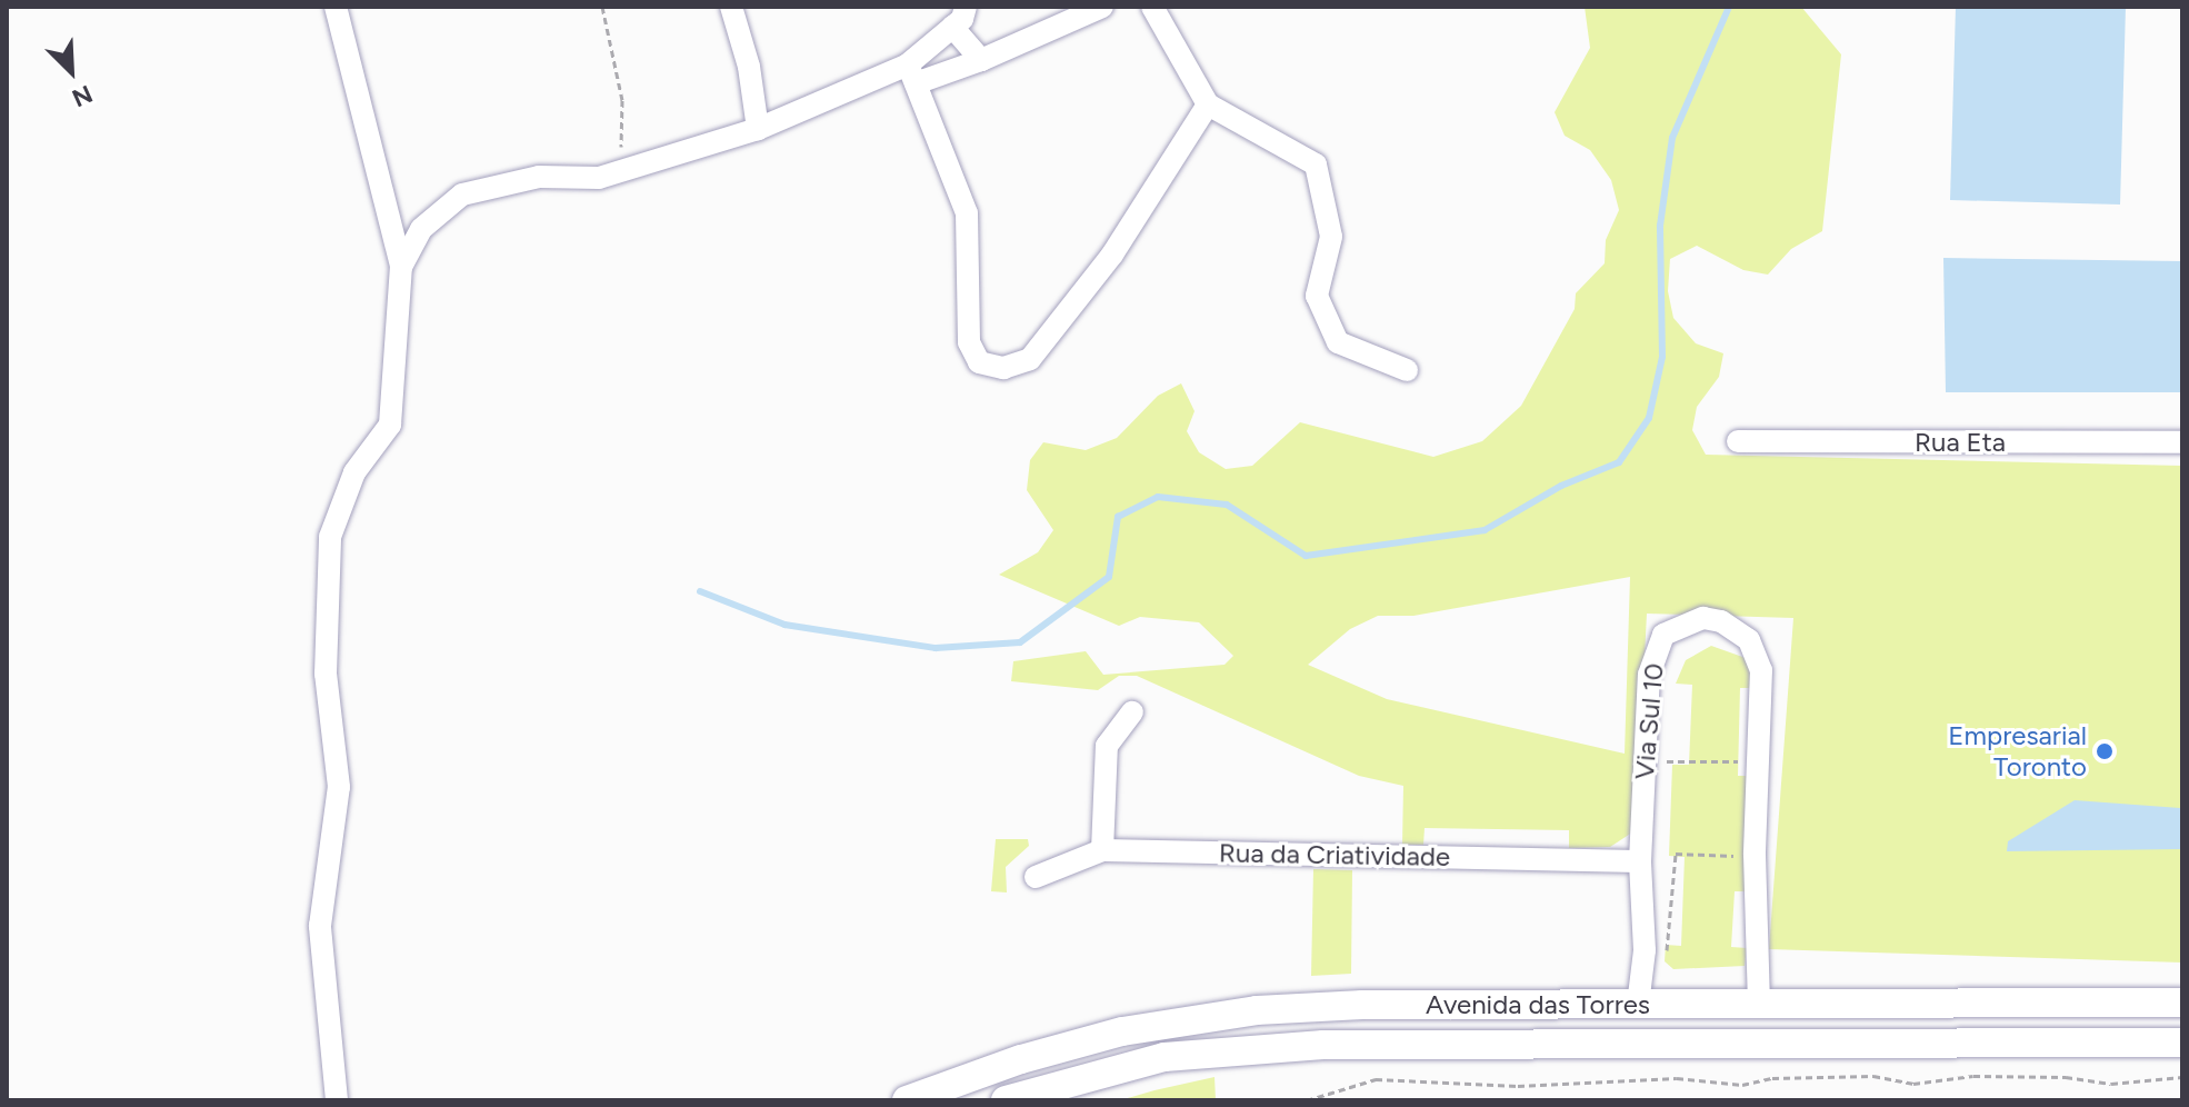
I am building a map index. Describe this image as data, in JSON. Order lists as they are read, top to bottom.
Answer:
{
  "streets": {
    "main road": ["Avenida das Torres"],
    "street": ["Rua Eta", "Via Sul 10", "Rua da Criatividade"]
  },
  "crossings": [
    ["Via Sul 10", "Rua da Criatividade"],
    ["Via Sul 10", "Avenida das Torres"]
  ],
  "places": ["Empresarial Toronto"],
  "north": "bottom right"
}
